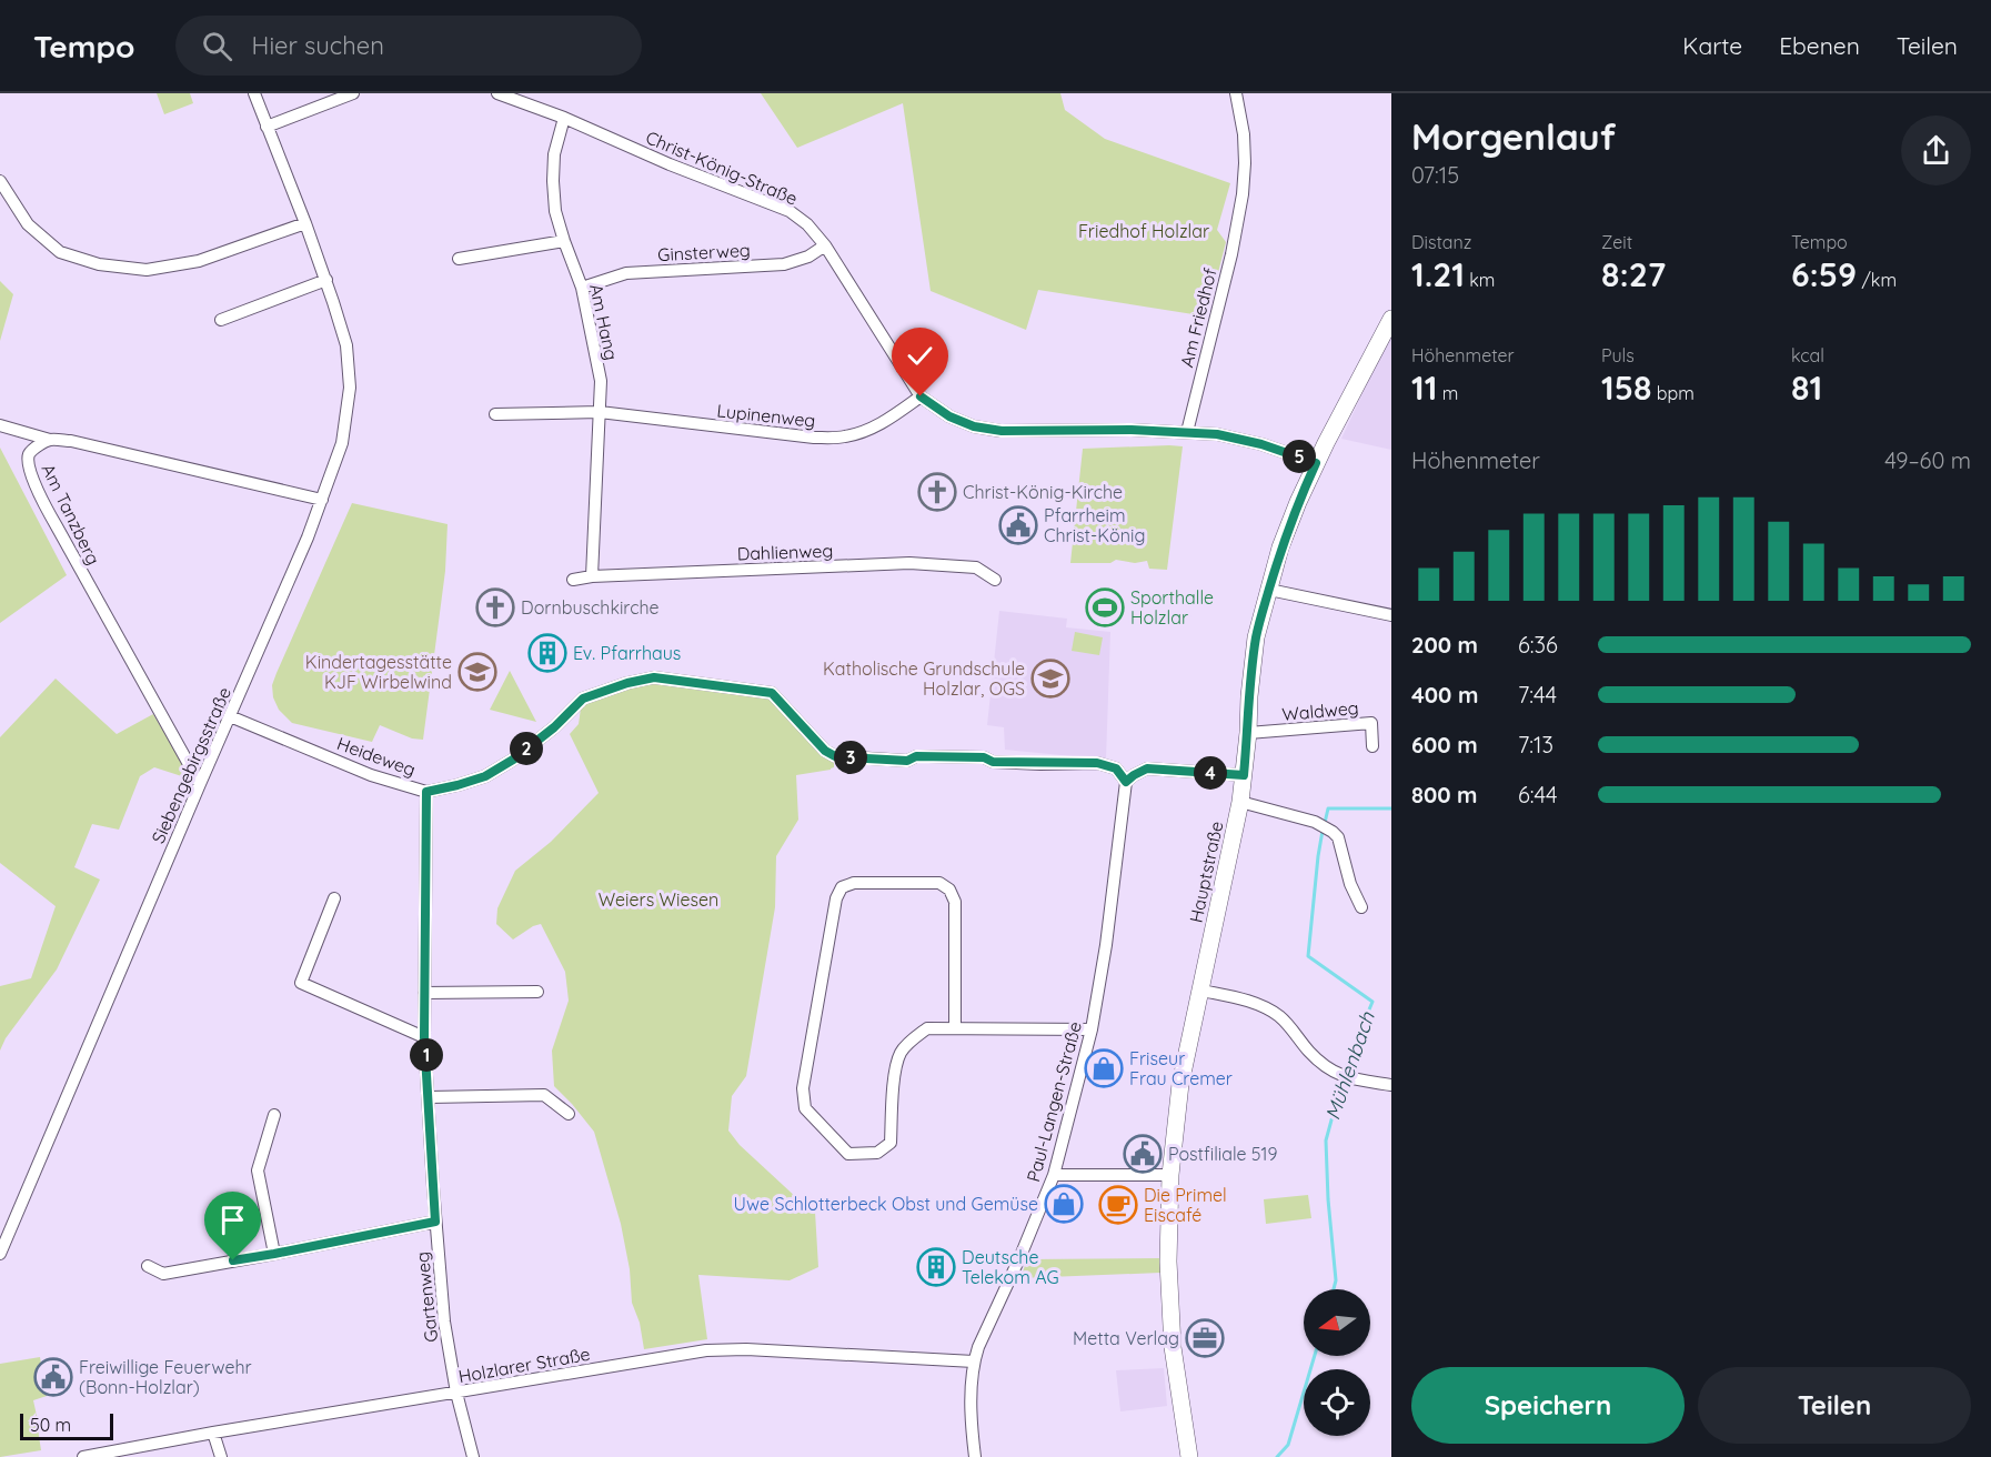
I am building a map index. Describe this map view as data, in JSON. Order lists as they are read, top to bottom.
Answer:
{
  "streets": {
    "main road": ["Hauptstraße"],
    "street": [
      "Christ-König-Straße",
      "Ginsterweg",
      "Am Friedhof",
      "Am Hang",
      "Lupinenweg",
      "Am Tanzberg",
      "Dahlienweg",
      "Waldweg",
      "Heideweg",
      "Siebengebirgsstraße",
      "Paul-Langen-Straße",
      "Gartenweg",
      "Holzlarer Straße"
    ]
  },
  "crossings": [
    ["Christ-König-Straße", "Ginsterweg"],
    ["Christ-König-Straße", "Am Friedhof"],
    ["Christ-König-Straße", "Am Hang"],
    ["Christ-König-Straße", "Lupinenweg"],
    ["Christ-König-Straße", "Hauptstraße"],
    ["Ginsterweg", "Am Hang"],
    ["Am Hang", "Lupinenweg"],
    ["Am Hang", "Dahlienweg"],
    ["Am Tanzberg", "Siebengebirgsstraße"],
    ["Waldweg", "Hauptstraße"],
    ["Heideweg", "Siebengebirgsstraße"],
    ["Heideweg", "Paul-Langen-Straße"],
    ["Heideweg", "Gartenweg"],
    ["Paul-Langen-Straße", "Holzlarer Straße"],
    ["Gartenweg", "Holzlarer Straße"]
  ],
  "water": ["Mühlenbach"],
  "parks": ["Friedhof Holzlar", "Weiers Wiesen"],
  "places": {
    "church": ["Christ-König-Kirche", "Dornbuschkirche"],
    "public building": ["Pfarrheim Christ-König", "Postfiliale 519", "Freiwillige Feuerwehr (Bonn-Holzlar)"],
    "sports": ["Sporthalle Holzlar"],
    "building": ["Ev. Pfarrhaus", "Deutsche Telekom AG"],
    "school or university": ["Kindertagesstätte KJF Wirbelwind", "Katholische Grundschule Holzlar, OGS"],
    "shop": ["Friseur Frau Cremer", "Uwe Schlotterbeck Obst und Gemüse"],
    "cafe": ["Die Primel Eiscafé"],
    "office": ["Metta Verlag"]
  },
  "scale_bar": "50 m",
  "north": "left",
  "page": {
    "header": "Tempo",
    "search": "Hier suchen",
    "nav": ["Karte", "Ebenen", "Teilen"],
    "heading": ["Morgenlauf", "07:15"],
    "stats": [
      ["Distanz", "1.21 km"],
      ["Zeit", "8:27"],
      ["Tempo", "6:59 /km"],
      ["Höhenmeter", "11 m"],
      ["Puls", "158 bpm"],
      ["kcal", "81"]
    ],
    "chart": ["Höhenmeter", "49–60 m"],
    "pins": [
      "5",
      "2",
      "3",
      "4",
      "1"
    ],
    "list": [
      {
        "name": "200 m",
        "note": "6:36"
      },
      {
        "name": "400 m",
        "note": "7:44"
      },
      {
        "name": "600 m",
        "note": "7:13"
      },
      {
        "name": "800 m",
        "note": "6:44"
      }
    ],
    "buttons": ["Speichern", "Teilen"],
    "scale": "50 m"
  }
}
